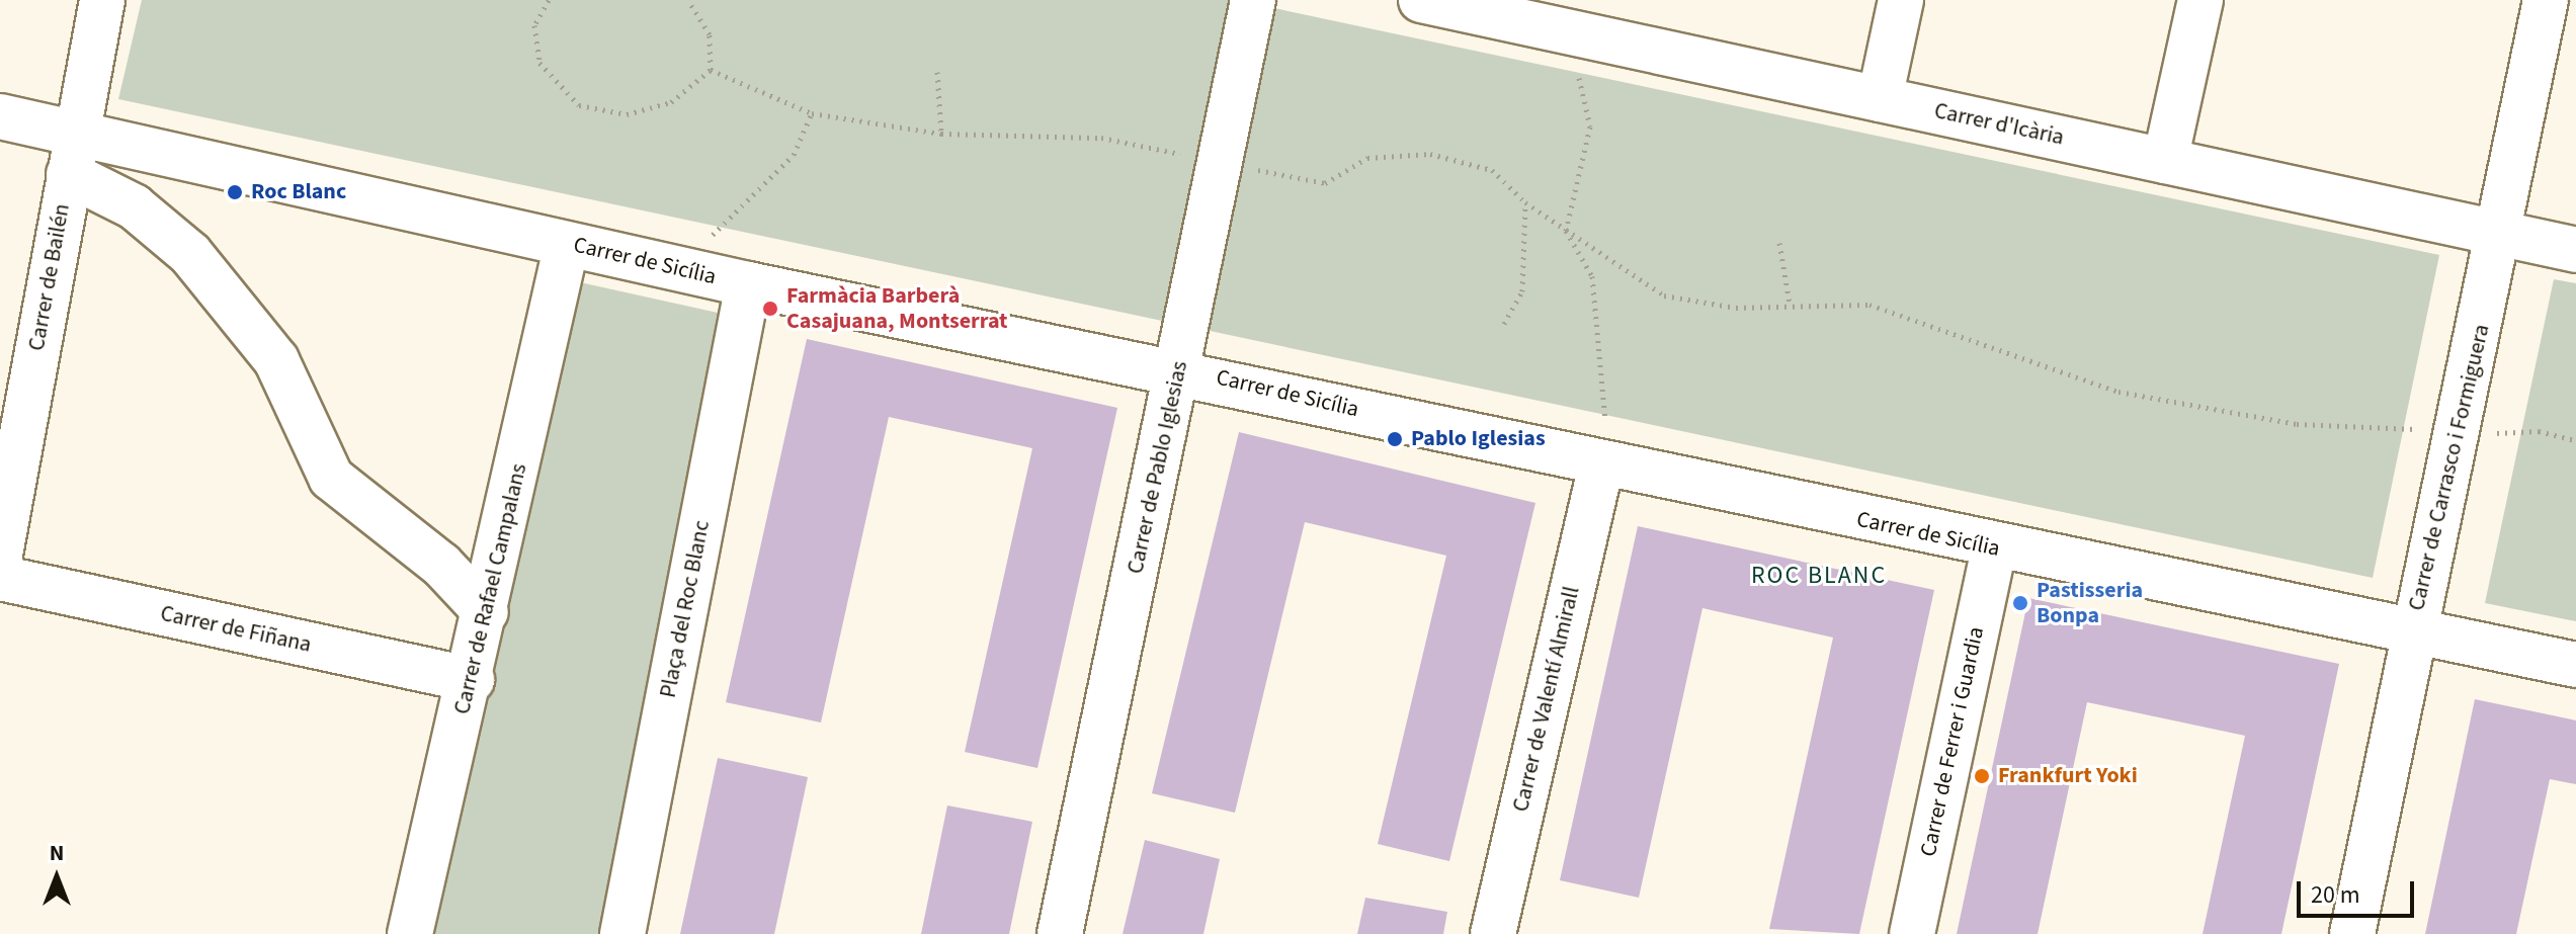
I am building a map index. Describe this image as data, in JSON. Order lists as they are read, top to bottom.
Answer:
{
  "streets": {
    "street": [
      "Carrer d'Icària",
      "Carrer de Sicília",
      "Carrer de Bailén",
      "Carrer de Pablo Iglesias",
      "Carrer de Carrasco i Formiguera",
      "Carrer de Rafael Campalans",
      "Plaça del Roc Blanc",
      "Carrer de Fiñana",
      "Carrer de Valentí Almirall",
      "Carrer de Ferrer i Guardia"
    ]
  },
  "crossings": [
    ["Carrer d'Icària", "Carrer de Carrasco i Formiguera"],
    ["Carrer de Sicília", "Carrer de Bailén"],
    ["Carrer de Sicília", "Carrer de Pablo Iglesias"],
    ["Carrer de Sicília", "Carrer de Carrasco i Formiguera"],
    ["Carrer de Sicília", "Carrer de Rafael Campalans"],
    ["Carrer de Sicília", "Plaça del Roc Blanc"],
    ["Carrer de Sicília", "Carrer de Valentí Almirall"],
    ["Carrer de Sicília", "Carrer de Ferrer i Guardia"],
    ["Carrer de Rafael Campalans", "Carrer de Fiñana"]
  ],
  "districts": ["ROC BLANC"],
  "places": [
    "Roc Blanc",
    "Farmàcia Barberà Casajuana, Montserrat",
    "Pablo Iglesias",
    "Pastisseria Bonpa",
    "Frankfurt Yoki"
  ],
  "scale_bar": "20 m",
  "north": "top"
}
